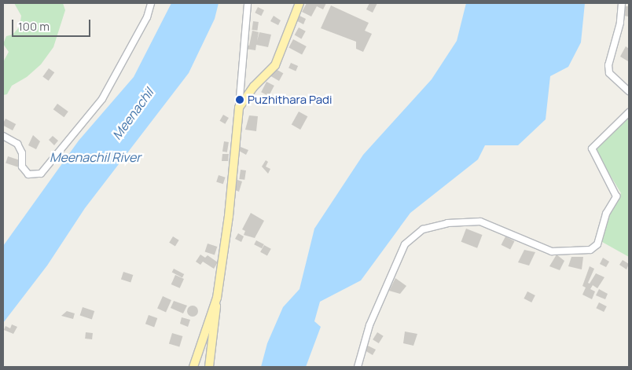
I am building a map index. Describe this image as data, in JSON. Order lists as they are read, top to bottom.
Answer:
{
  "water": ["Meenachil", "Meenachil River"],
  "places": ["Puzhithara Padi"],
  "scale_bar": "100 m"
}
